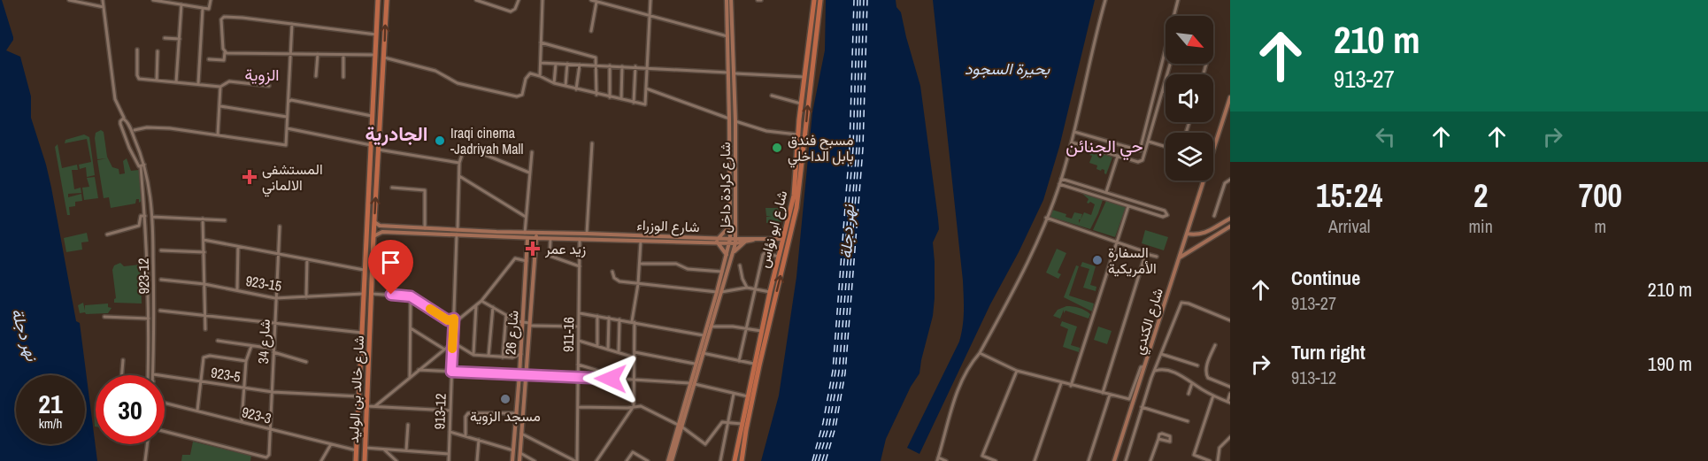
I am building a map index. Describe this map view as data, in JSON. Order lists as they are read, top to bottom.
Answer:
{
  "streets": {
    "main road": ["شارع ابو نؤاس", "شارع خالد بن الوليد"],
    "street": [
      "شارع كرادة داخل",
      "شارع الوزراء",
      "923-12",
      "923-15",
      "شارع الكندي",
      "شارع 26",
      "911-16",
      "شارع 34",
      "923-5",
      "913-12",
      "923-3"
    ]
  },
  "crossings": [
    ["شارع كرادة داخل", "شارع الوزراء"],
    ["شارع الوزراء", "شارع ابو نؤاس"],
    ["شارع الوزراء", "شارع 26"],
    ["شارع الوزراء", "911-16"],
    ["شارع الوزراء", "شارع خالد بن الوليد"],
    ["شارع الوزراء", "913-12"],
    ["923-12", "923-5"],
    ["923-15", "شارع 34"],
    ["923-15", "شارع خالد بن الوليد"],
    ["شارع 34", "923-5"],
    ["شارع 34", "923-3"],
    ["923-5", "شارع خالد بن الوليد"],
    ["شارع خالد بن الوليد", "923-3"]
  ],
  "districts": ["الزوية", "الجادرية", "حي الجنائن"],
  "water": ["بحيرة السجود", "نهر دجلة"],
  "places": {
    "other": [
      "Iraqi cinema -Jadriyah Mall",
      "مسبح فندق بابل الداخلي",
      "السفارة الأمريكية",
      "مسجد الزوية"
    ],
    "health": ["المستشفى الالماني", "زيد عمر"]
  },
  "north": "bottom right",
  "page": {
    "turn": ["210 m", "913-27"],
    "eta": [
      "15:24",
      "Arrival",
      "2",
      "min",
      "700",
      "m"
    ],
    "list": [
      {
        "name": "Continue",
        "note": "913-27",
        "value": "210 m"
      },
      {
        "name": "Turn right",
        "note": "913-12",
        "value": "190 m"
      }
    ],
    "speed": "21 km/h",
    "limit": "30"
  }
}
